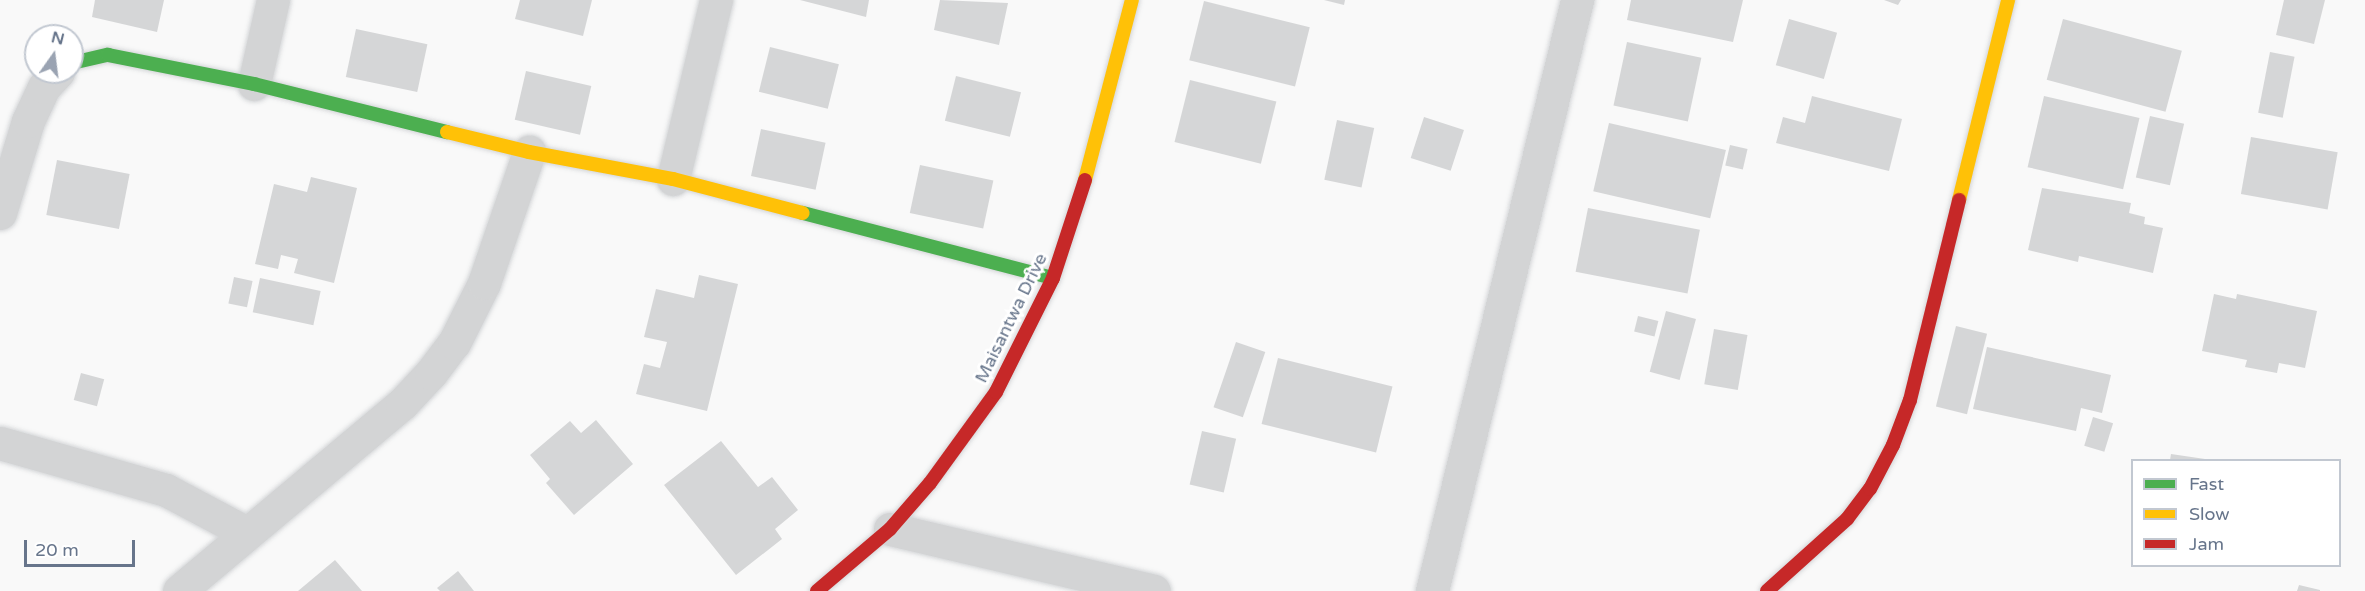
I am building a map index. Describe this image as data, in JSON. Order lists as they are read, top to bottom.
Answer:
{
  "streets": {
    "street": ["Maisantwa Drive"]
  },
  "legend": ["Fast", "Slow", "Jam"],
  "scale_bar": "20 m",
  "north": "top"
}
